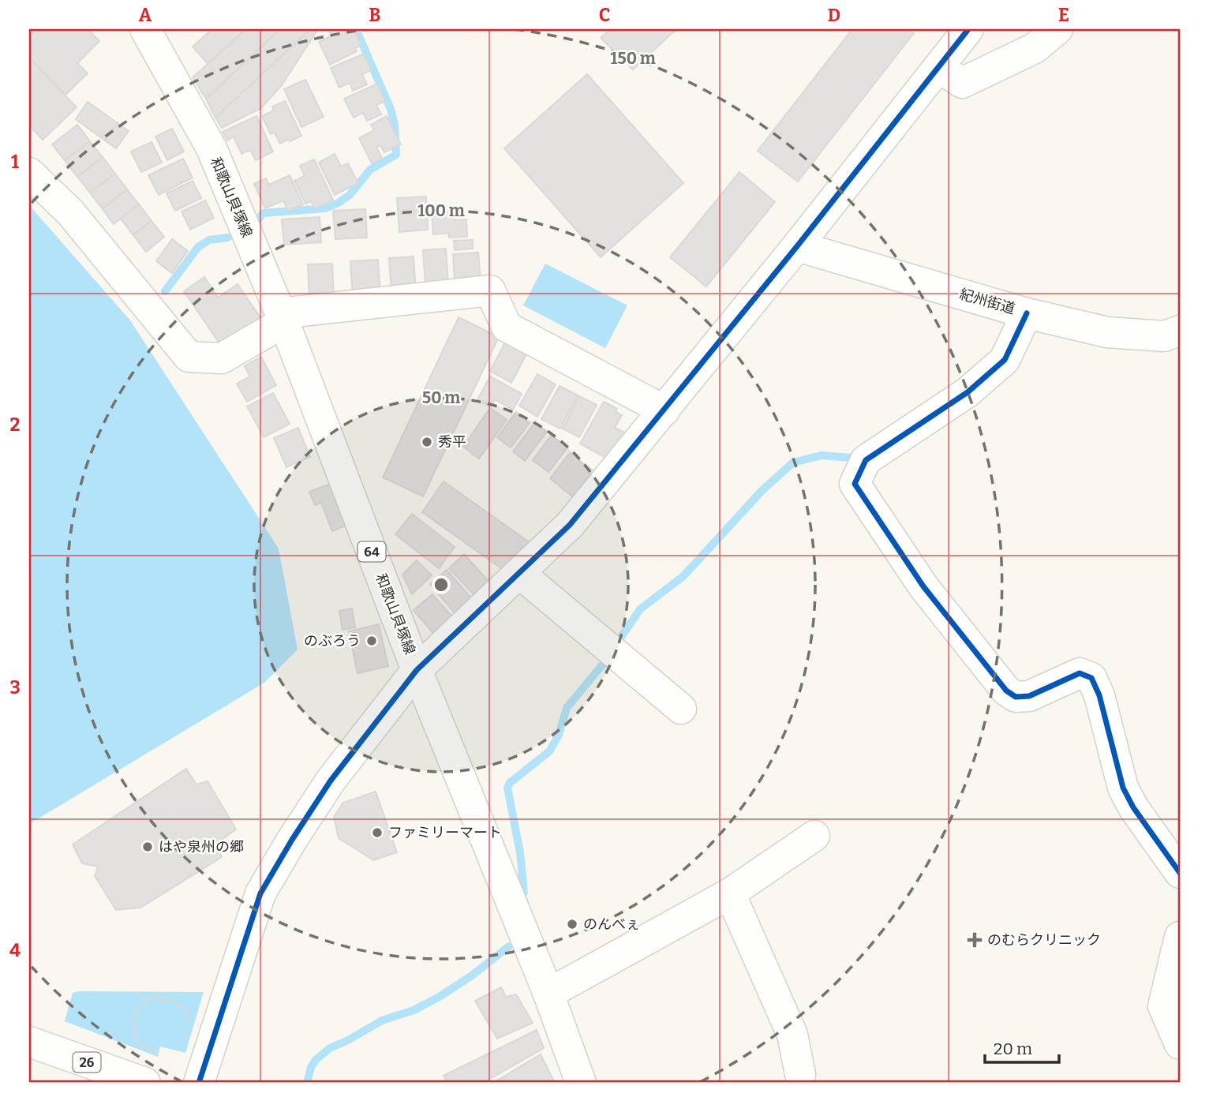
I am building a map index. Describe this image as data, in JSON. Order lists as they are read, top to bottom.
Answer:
{
  "streets": {
    "main road": [
      "和歌山貝塚線",
      "紀州街道",
      "64",
      "26"
    ]
  },
  "places": {
    "other": [
      "秀平",
      "のぶろう",
      "ファミリーマート",
      "はや泉州の郷",
      "のんべぇ"
    ],
    "health": ["のむらクリニック"]
  },
  "scale_bar": "20 m",
  "grid": {
    "columns": [
      "A",
      "B",
      "C",
      "D",
      "E"
    ],
    "rows": [
      "1",
      "2",
      "3",
      "4"
    ]
  },
  "rings": ["150 m", "100 m", "50 m"]
}
